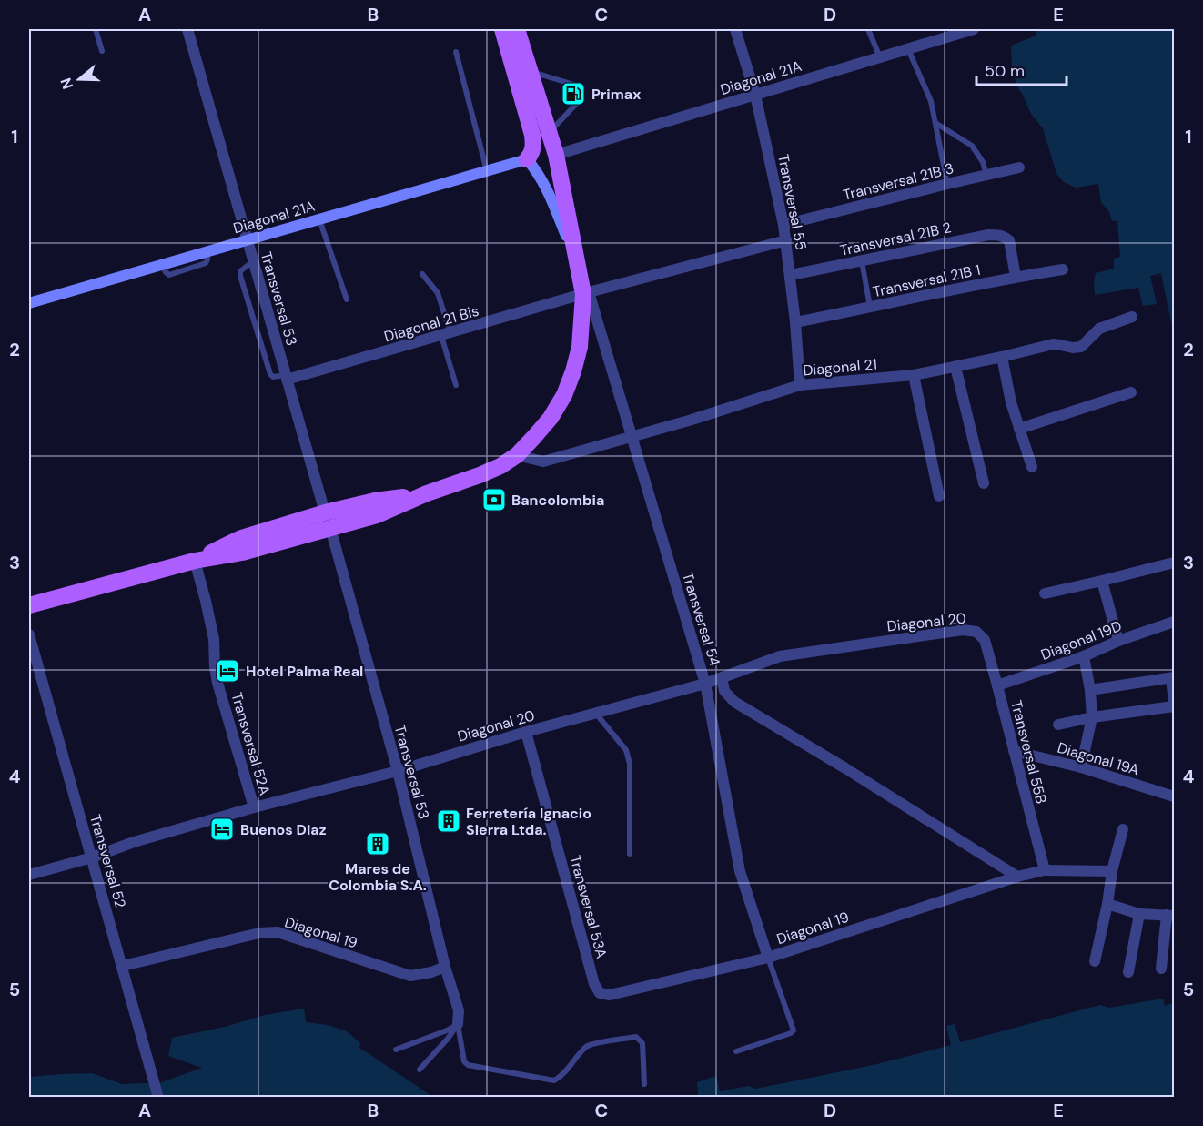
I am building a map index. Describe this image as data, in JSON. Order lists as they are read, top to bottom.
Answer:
{
  "streets": {
    "street": [
      "Diagonal 21A",
      "Transversal 21B 3",
      "Transversal 55",
      "Transversal 21B 2",
      "Transversal 21B 1",
      "Transversal 53",
      "Diagonal 21 Bis",
      "Diagonal 21",
      "Transversal 54",
      "Diagonal 20",
      "Diagonal 19D",
      "Transversal 52A",
      "Transversal 55B",
      "Diagonal 19A",
      "Transversal 52",
      "Transversal 53A",
      "Diagonal 19"
    ]
  },
  "crossings": [
    ["Diagonal 21A", "Transversal 55"],
    ["Diagonal 21A", "Transversal 53"],
    ["Transversal 21B 3", "Transversal 55"],
    ["Transversal 55", "Transversal 21B 2"],
    ["Transversal 55", "Transversal 21B 1"],
    ["Transversal 55", "Diagonal 21"],
    ["Transversal 21B 2", "Transversal 21B 1"],
    ["Transversal 53", "Diagonal 21 Bis"],
    ["Transversal 53", "Diagonal 20"],
    ["Transversal 53", "Diagonal 19"],
    ["Diagonal 21 Bis", "Transversal 54"],
    ["Diagonal 21", "Transversal 54"],
    ["Transversal 54", "Diagonal 20"],
    ["Transversal 54", "Diagonal 19"],
    ["Diagonal 20", "Transversal 52A"],
    ["Diagonal 20", "Transversal 55B"],
    ["Diagonal 20", "Transversal 52"],
    ["Diagonal 20", "Transversal 53A"],
    ["Diagonal 19D", "Transversal 55B"],
    ["Transversal 55B", "Diagonal 19A"],
    ["Transversal 55B", "Diagonal 19"],
    ["Transversal 52", "Diagonal 19"],
    ["Transversal 53A", "Diagonal 19"]
  ],
  "places": {
    "fuel station": ["Primax"],
    "bank": ["Bancolombia"],
    "hotel": ["Hotel Palma Real", "Buenos Diaz"],
    "building": ["Ferretería Ignacio Sierra Ltda.", "Mares de Colombia S.A."]
  },
  "scale_bar": "50 m",
  "north": "left",
  "grid": {
    "columns": [
      "A",
      "B",
      "C",
      "D",
      "E"
    ],
    "rows": [
      "1",
      "2",
      "3",
      "4",
      "5"
    ]
  }
}
